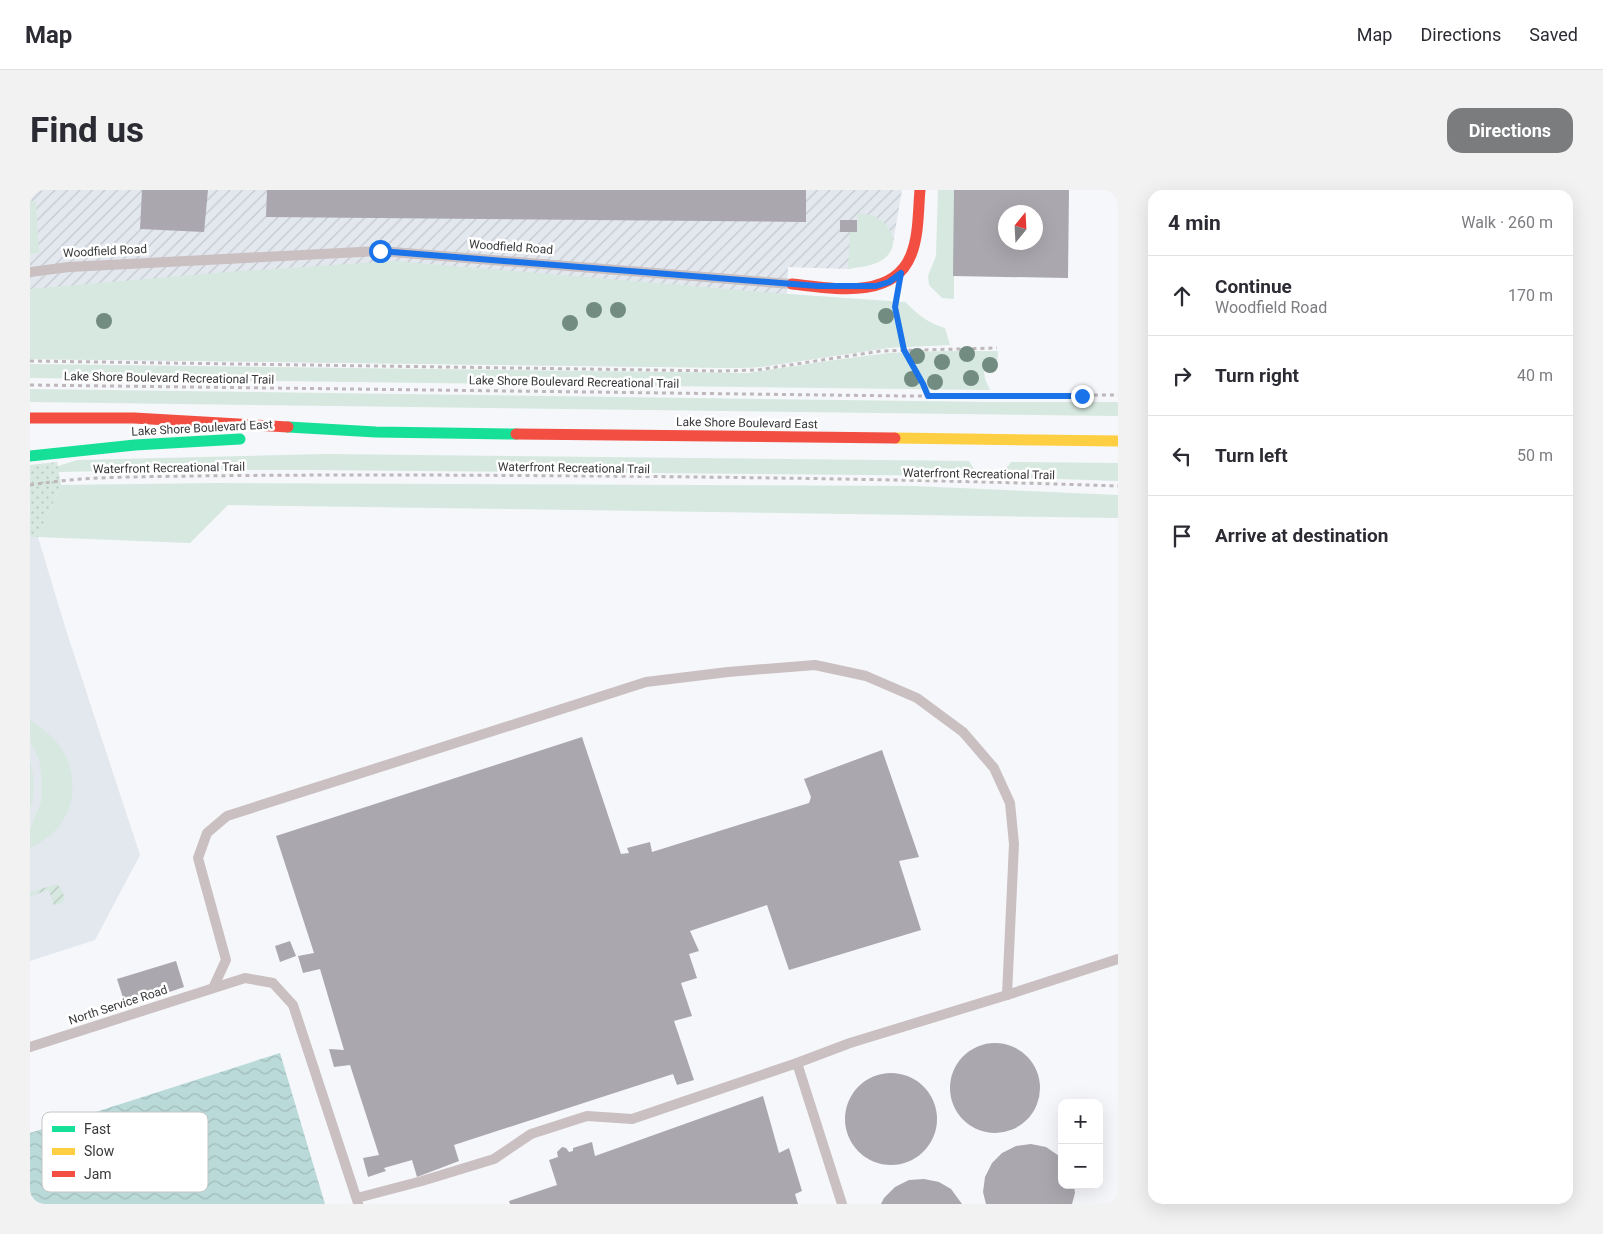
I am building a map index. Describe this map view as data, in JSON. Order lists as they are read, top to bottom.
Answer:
{
  "streets": {
    "main road": ["Woodfield Road", "Lake Shore Boulevard East"],
    "lane": ["North Service Road"],
    "path": ["Lake Shore Boulevard Recreational Trail", "Waterfront Recreational Trail"]
  },
  "legend": ["Fast", "Slow", "Jam"],
  "north": "top",
  "page": {
    "header": "Map",
    "nav": ["Map", "Directions", "Saved"],
    "buttons": "Directions",
    "title": "Find us",
    "heading": ["4 min", "Walk · 260 m"],
    "list": [
      ["Continue", "Woodfield Road", "170 m"],
      ["Turn right", "40 m"],
      ["Turn left", "50 m"],
      "Arrive at destination"
    ],
    "map_buttons": ["+", "−"]
  }
}
